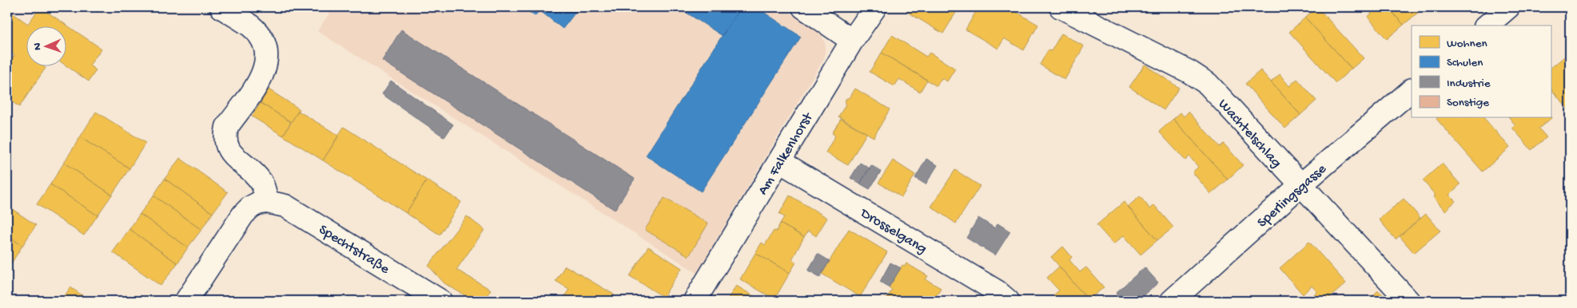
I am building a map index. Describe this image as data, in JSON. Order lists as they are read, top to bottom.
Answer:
{
  "streets": {
    "street": [
      "Wachtelschlag",
      "Am Falkenhorst",
      "Sperlingsgasse",
      "Drosselgang",
      "Spechtstraße"
    ]
  },
  "crossings": [
    ["Wachtelschlag", "Sperlingsgasse"],
    ["Am Falkenhorst", "Drosselgang"]
  ],
  "legend": [
    "Wohnen",
    "Schulen",
    "Industrie",
    "Sonstige"
  ],
  "north": "left"
}
